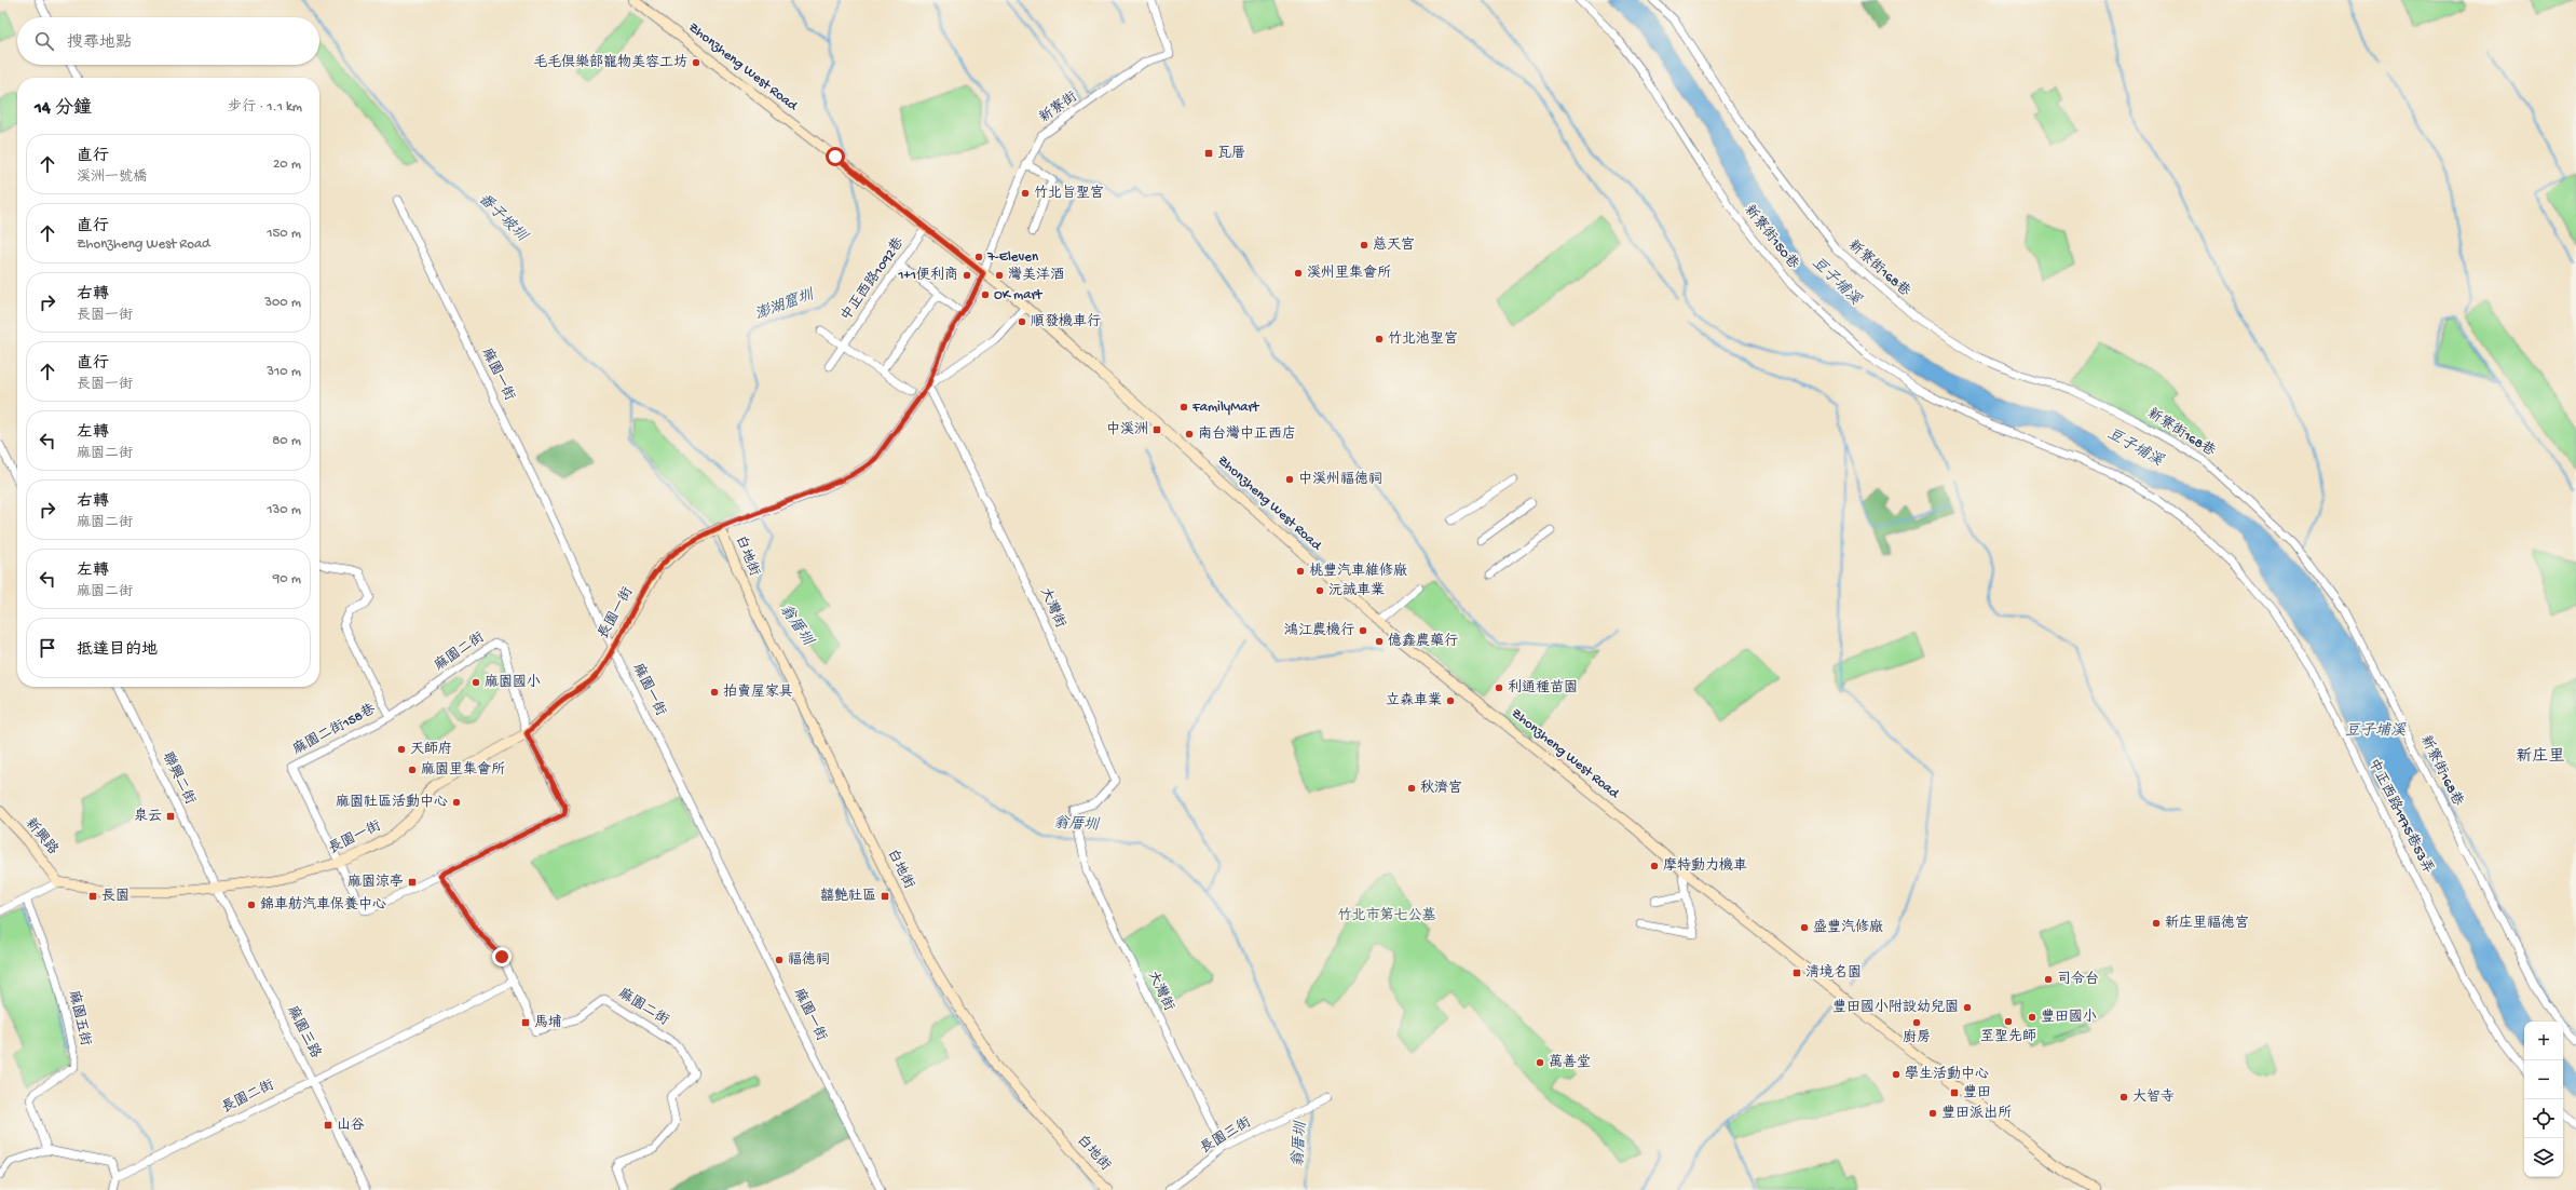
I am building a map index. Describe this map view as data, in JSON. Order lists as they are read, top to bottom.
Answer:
{
  "streets": {
    "main road": [
      "Zhonzheng West Road",
      "白地街",
      "長園一街",
      "新興路"
    ],
    "street": [
      "新寮街",
      "新寮街150巷",
      "新寮街168巷",
      "中正西路1092巷",
      "麻園一街",
      "大灣街",
      "麻園二街",
      "麻園二街158巷",
      "聯興二街",
      "中正西路1975巷53弄",
      "麻園五街",
      "麻園三路",
      "長園二街",
      "長園三街"
    ]
  },
  "crossings": [
    ["Zhonzheng West Road", "新寮街"],
    ["Zhonzheng West Road", "中正西路1092巷"],
    ["新寮街150巷", "中正西路1975巷53弄"],
    ["麻園一街", "長園一街"],
    ["白地街", "長園一街"],
    ["大灣街", "長園一街"],
    ["大灣街", "長園三街"],
    ["長園一街", "麻園二街"],
    ["長園一街", "麻園二街158巷"],
    ["長園一街", "聯興二街"],
    ["長園一街", "新興路"],
    ["長園一街", "麻園三路"],
    ["麻園二街", "麻園二街158巷"],
    ["麻園二街", "長園二街"],
    ["聯興二街", "麻園三路"],
    ["麻園三路", "長園二街"]
  ],
  "districts": ["新庄里"],
  "water": [
    "番子坡圳",
    "豆子埔溪",
    "澎湖窟圳",
    "翁厝圳"
  ],
  "parks": ["竹北市第七公墓"],
  "places": {
    "other": [
      "毛毛俱樂部寵物美容工坊",
      "竹北旨聖宮",
      "慈天宮",
      "7-Eleven",
      "溪州里集會所",
      "1+1便利商",
      "灣美洋酒",
      "OK mart",
      "順發機車行",
      "竹北池聖宮",
      "FamilyMart",
      "南台灣中正西店",
      "中溪州福德祠",
      "桃豐汽車維修廠",
      "沅誠車業",
      "鴻江農機行",
      "億鑫農藥行",
      "麻園國小",
      "利通種苗園",
      "拍賣屋家具",
      "立森車業",
      "天師府",
      "麻園里集會所",
      "秋濟宮",
      "麻園社區活動中心",
      "摩特動力機車",
      "錦車舫汽車保養中心",
      "新庄里福德宮",
      "盛豐汽修廠",
      "福德祠",
      "司令台",
      "豐田國小附設幼兒園",
      "豐田國小",
      "至聖先師",
      "廚房",
      "萬善堂",
      "學生活動中心",
      "大智寺",
      "豐田派出所"
    ],
    "transit": [
      "瓦厝",
      "中溪洲",
      "泉云",
      "麻園涼亭",
      "長園",
      "囍艷社區",
      "清境名園",
      "馬埔",
      "豐田",
      "山谷"
    ]
  },
  "page": {
    "search": "搜尋地點",
    "heading": ["14 分鐘", "步行 · 1.1 km"],
    "list": [
      ["直行", "溪洲一號橋", "20 m"],
      ["直行", "Zhonzheng West Road", "150 m"],
      ["右轉", "長園一街", "300 m"],
      ["直行", "長園一街", "310 m"],
      ["左轉", "麻園二街", "80 m"],
      ["右轉", "麻園二街", "130 m"],
      ["左轉", "麻園二街", "90 m"],
      "抵達目的地"
    ],
    "map_buttons": ["+", "−"]
  }
}
